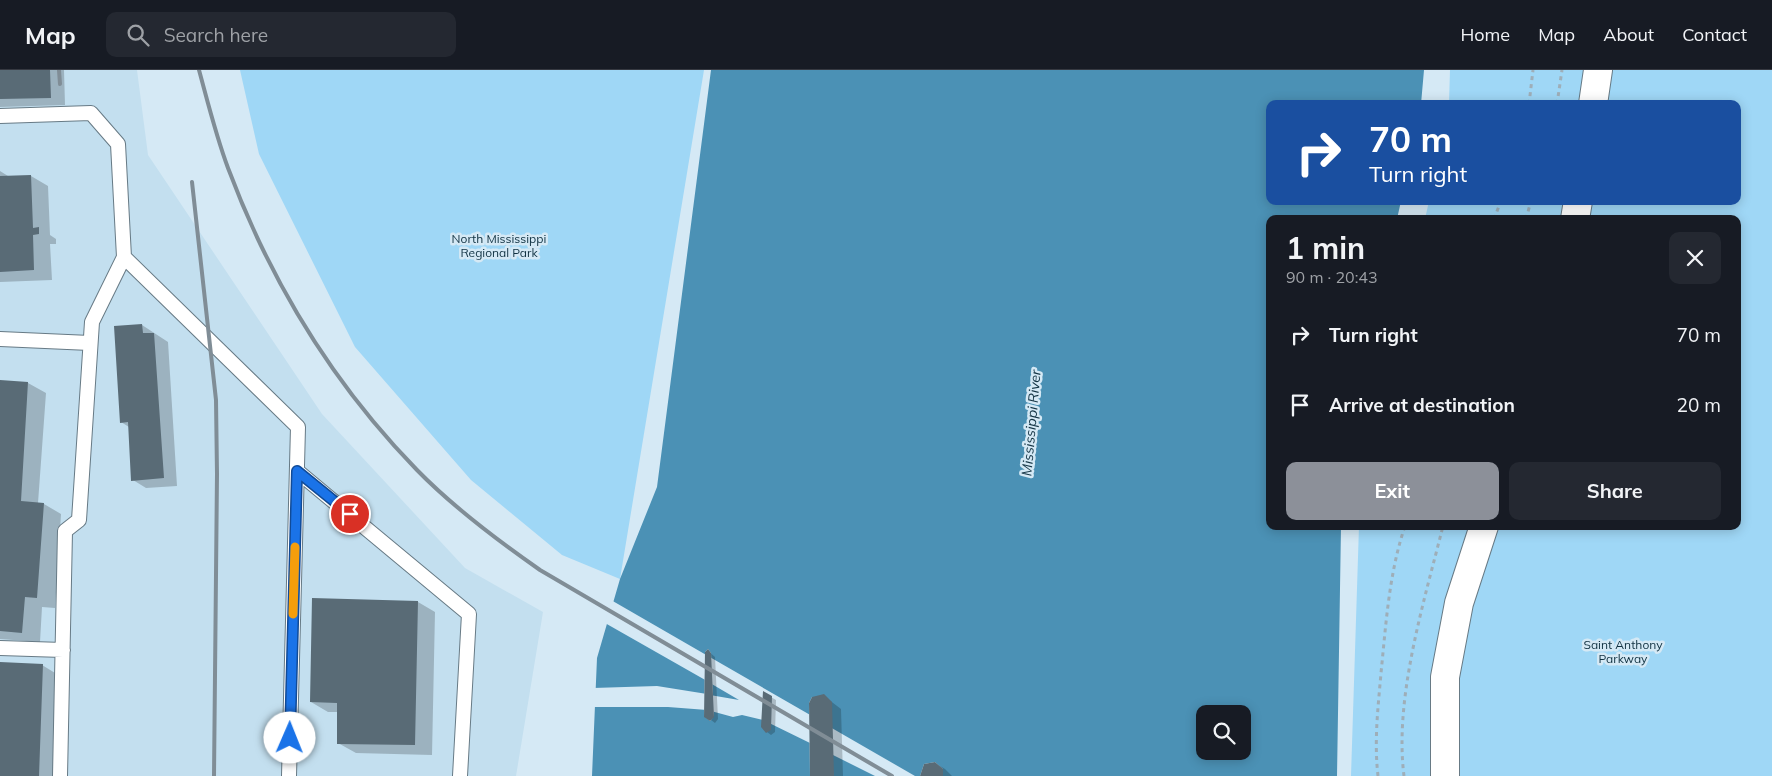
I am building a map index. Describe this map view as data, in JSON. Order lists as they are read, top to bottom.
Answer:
{
  "water": ["Mississippi River"],
  "parks": ["North Mississippi Regional Park", "Saint Anthony Parkway"],
  "page": {
    "header": "Map",
    "search": "Search here",
    "nav": [
      "Home",
      "Map",
      "About",
      "Contact"
    ],
    "turn": ["70 m", "Turn right"],
    "heading": ["1 min", "90 m · 20:43"],
    "list": [
      {
        "name": "Turn right",
        "value": "70 m"
      },
      {
        "name": "Arrive at destination",
        "value": "20 m"
      }
    ],
    "buttons": ["Exit", "Share"]
  }
}
